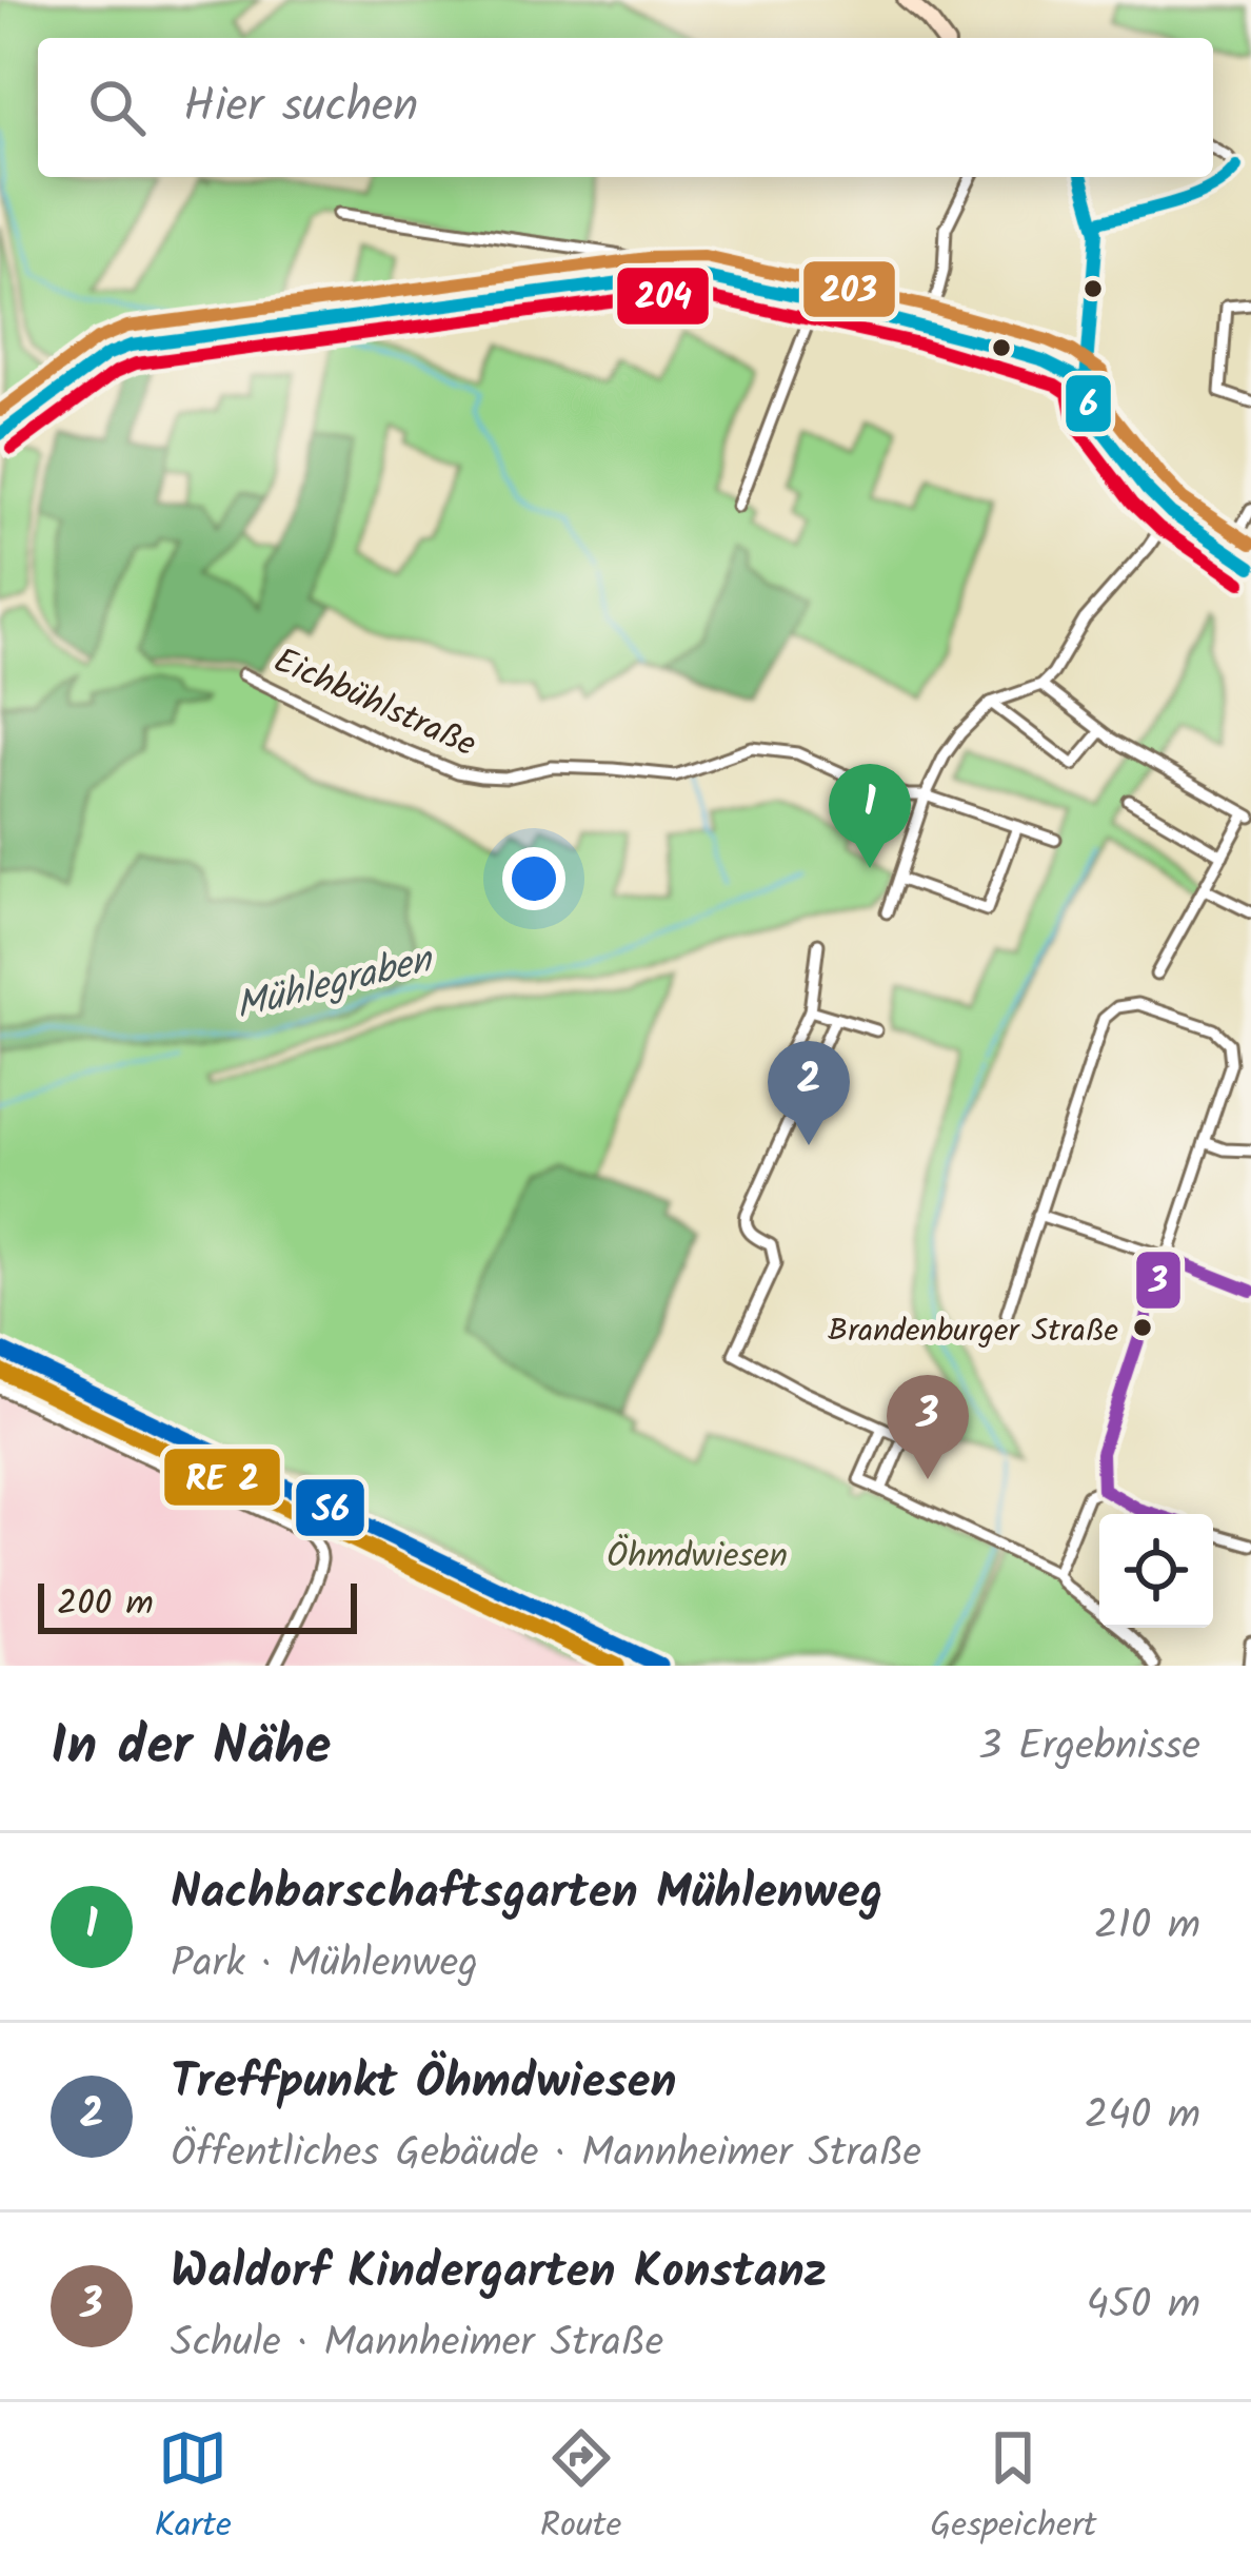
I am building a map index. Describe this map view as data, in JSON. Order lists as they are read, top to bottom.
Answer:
{
  "streets": {
    "street": ["Eichbühlstraße"]
  },
  "water": ["Mühlegraben"],
  "parks": ["Öhmdwiesen"],
  "places": ["Brandenburger Straße"],
  "lines": [
    "transit line 6",
    "transit line 203",
    "transit line 204",
    "transit line 3",
    "transit line S6"
  ],
  "scale_bar": "200 m",
  "page": {
    "search": "Hier suchen",
    "pins": ["1", "2", "3"],
    "scale": "200 m",
    "heading": ["In der Nähe", "3 Ergebnisse"],
    "list": [
      {
        "mark": "1",
        "name": "Nachbarschaftsgarten Mühlenweg",
        "note": "Park · Mühlenweg",
        "value": "210 m"
      },
      {
        "mark": "2",
        "name": "Treffpunkt Öhmdwiesen",
        "note": "Öffentliches Gebäude · Mannheimer Straße",
        "value": "240 m"
      },
      {
        "mark": "3",
        "name": "Waldorf Kindergarten Konstanz",
        "note": "Schule · Mannheimer Straße",
        "value": "450 m"
      }
    ],
    "nav": ["Karte", "Route", "Gespeichert"]
  }
}
